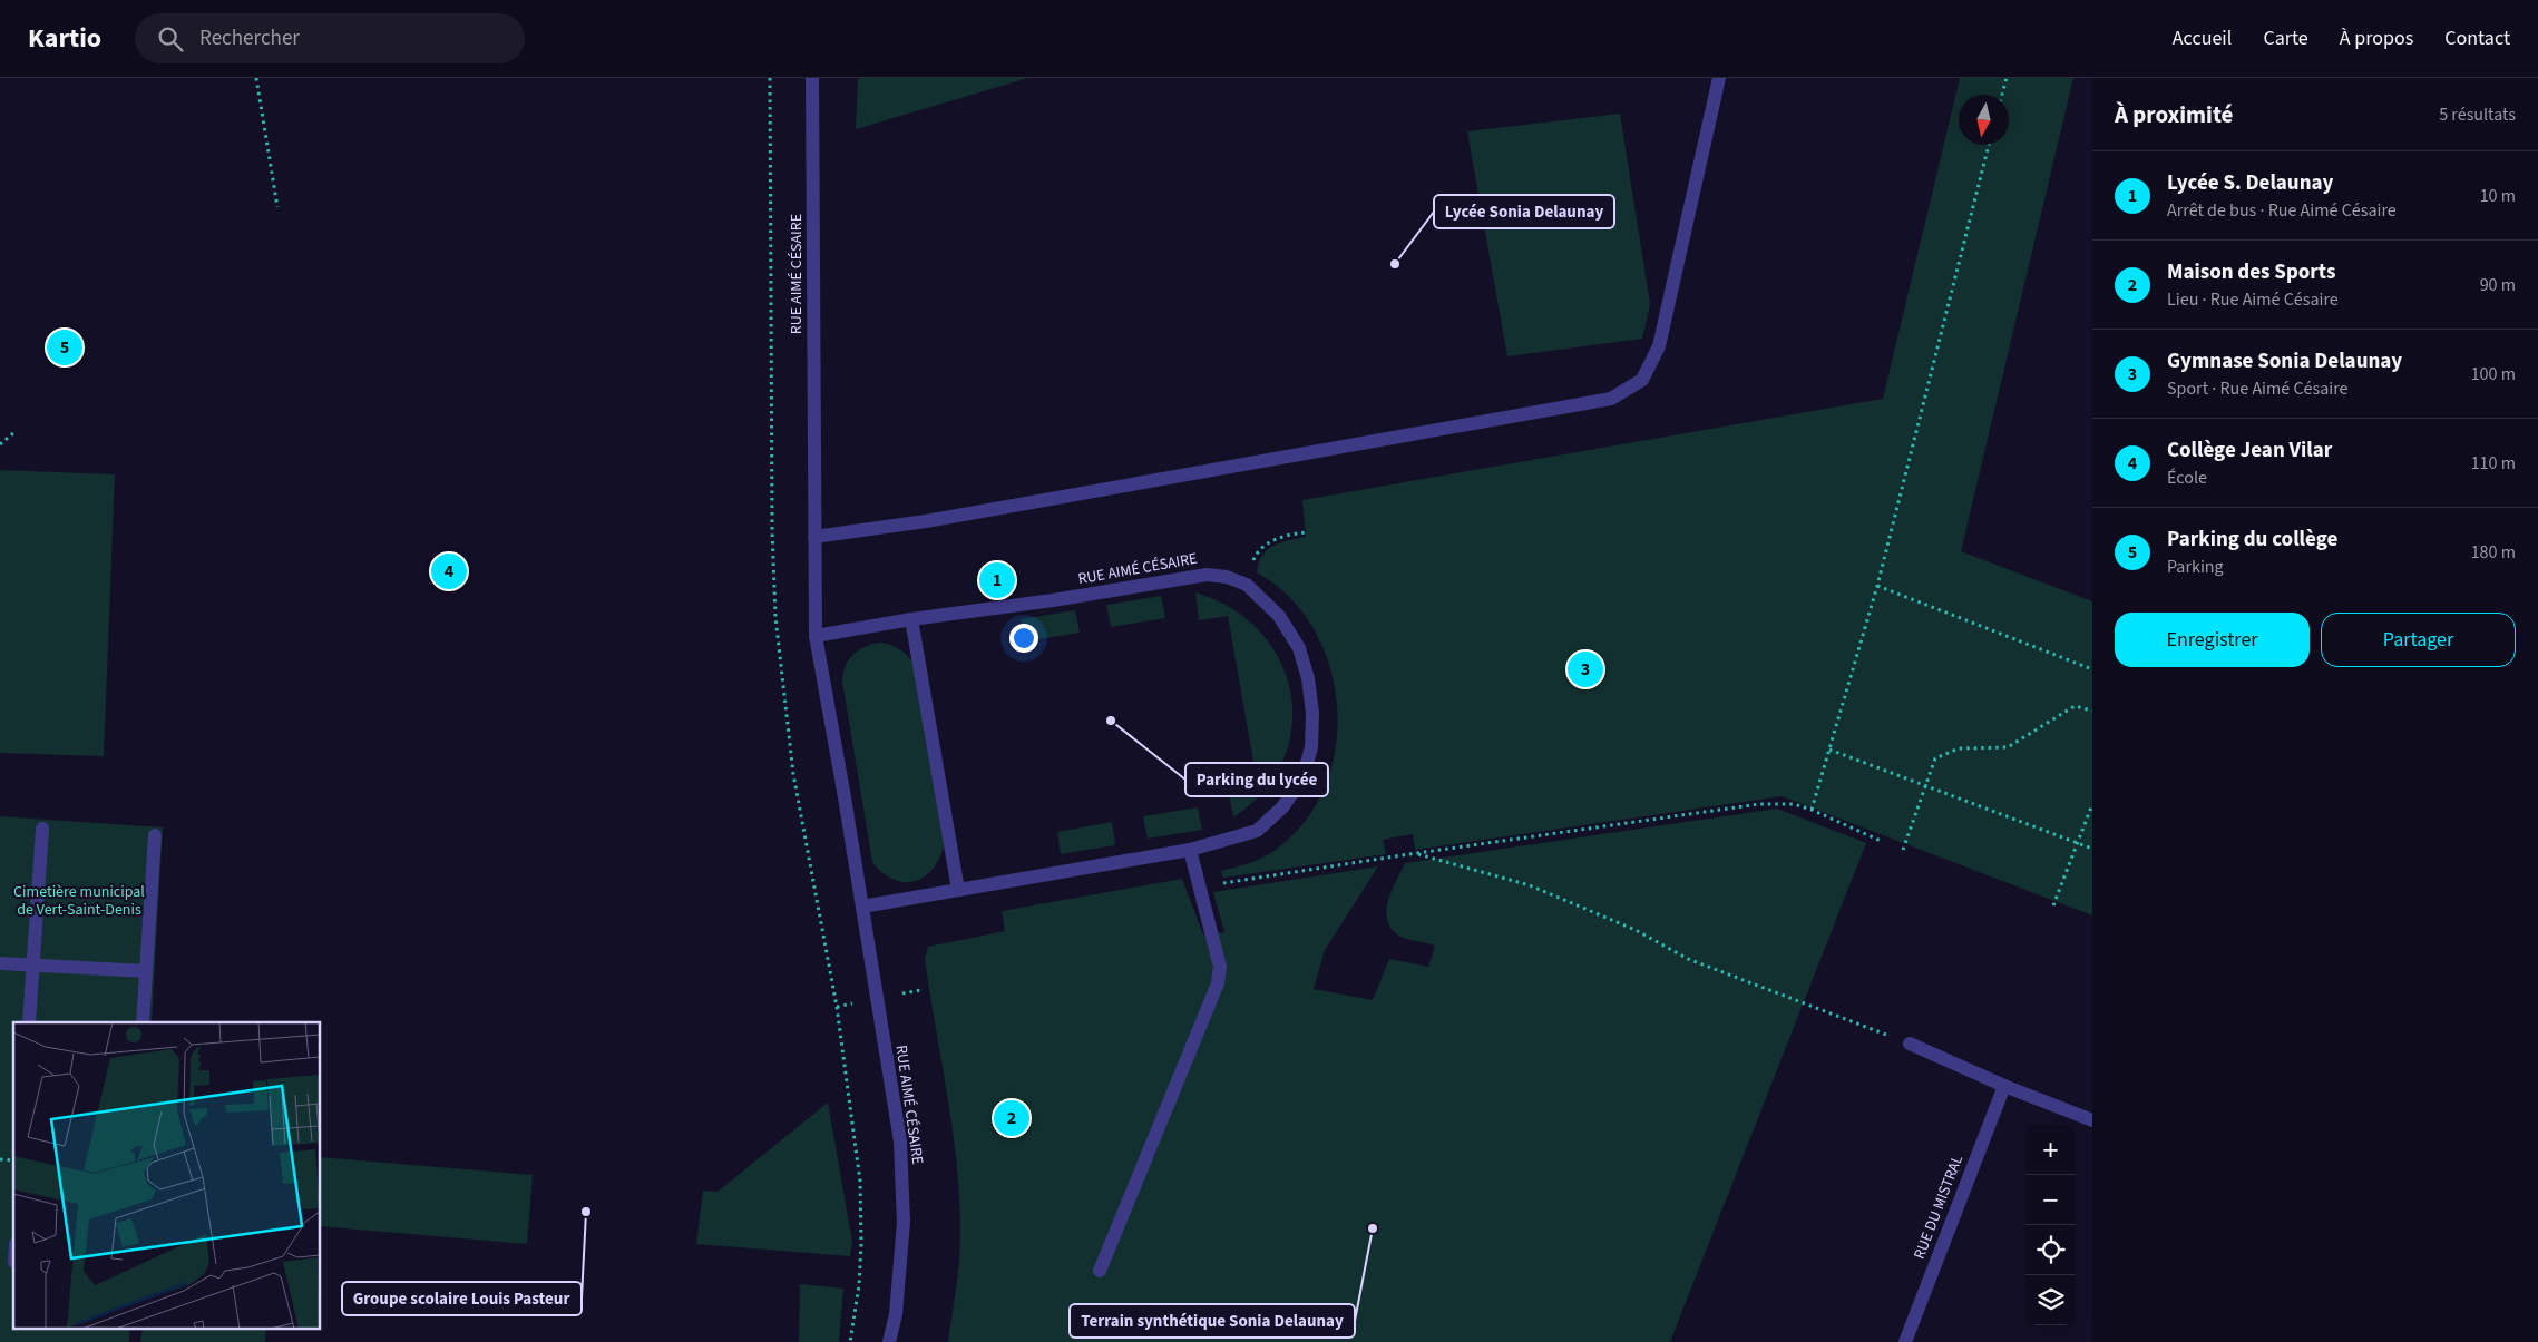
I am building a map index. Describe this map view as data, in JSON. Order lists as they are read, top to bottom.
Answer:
{
  "streets": {
    "street": ["RUE AIMÉ CÉSAIRE", "RUE DU MISTRAL"]
  },
  "parks": ["Cimetière municipal de Vert-Saint-Denis"],
  "places": [
    "Lycée Sonia Delaunay",
    "Parking du lycée",
    "Groupe scolaire Louis Pasteur",
    "Terrain synthétique Sonia Delaunay"
  ],
  "north": "bottom",
  "page": {
    "header": "Kartio",
    "search": "Rechercher",
    "nav": [
      "Accueil",
      "Carte",
      "À propos",
      "Contact"
    ],
    "heading": ["À proximité", "5 résultats"],
    "list": [
      {
        "mark": "1",
        "name": "Lycée S. Delaunay",
        "note": "Arrêt de bus · Rue Aimé Césaire",
        "value": "10 m"
      },
      {
        "mark": "2",
        "name": "Maison des Sports",
        "note": "Lieu · Rue Aimé Césaire",
        "value": "90 m"
      },
      {
        "mark": "3",
        "name": "Gymnase Sonia Delaunay",
        "note": "Sport · Rue Aimé Césaire",
        "value": "100 m"
      },
      {
        "mark": "4",
        "name": "Collège Jean Vilar",
        "note": "École",
        "value": "110 m"
      },
      {
        "mark": "5",
        "name": "Parking du collège",
        "note": "Parking",
        "value": "180 m"
      }
    ],
    "pins": [
      "5",
      "4",
      "1",
      "3",
      "2"
    ],
    "buttons": ["Enregistrer", "Partager"],
    "map_buttons": ["+", "−"]
  }
}
